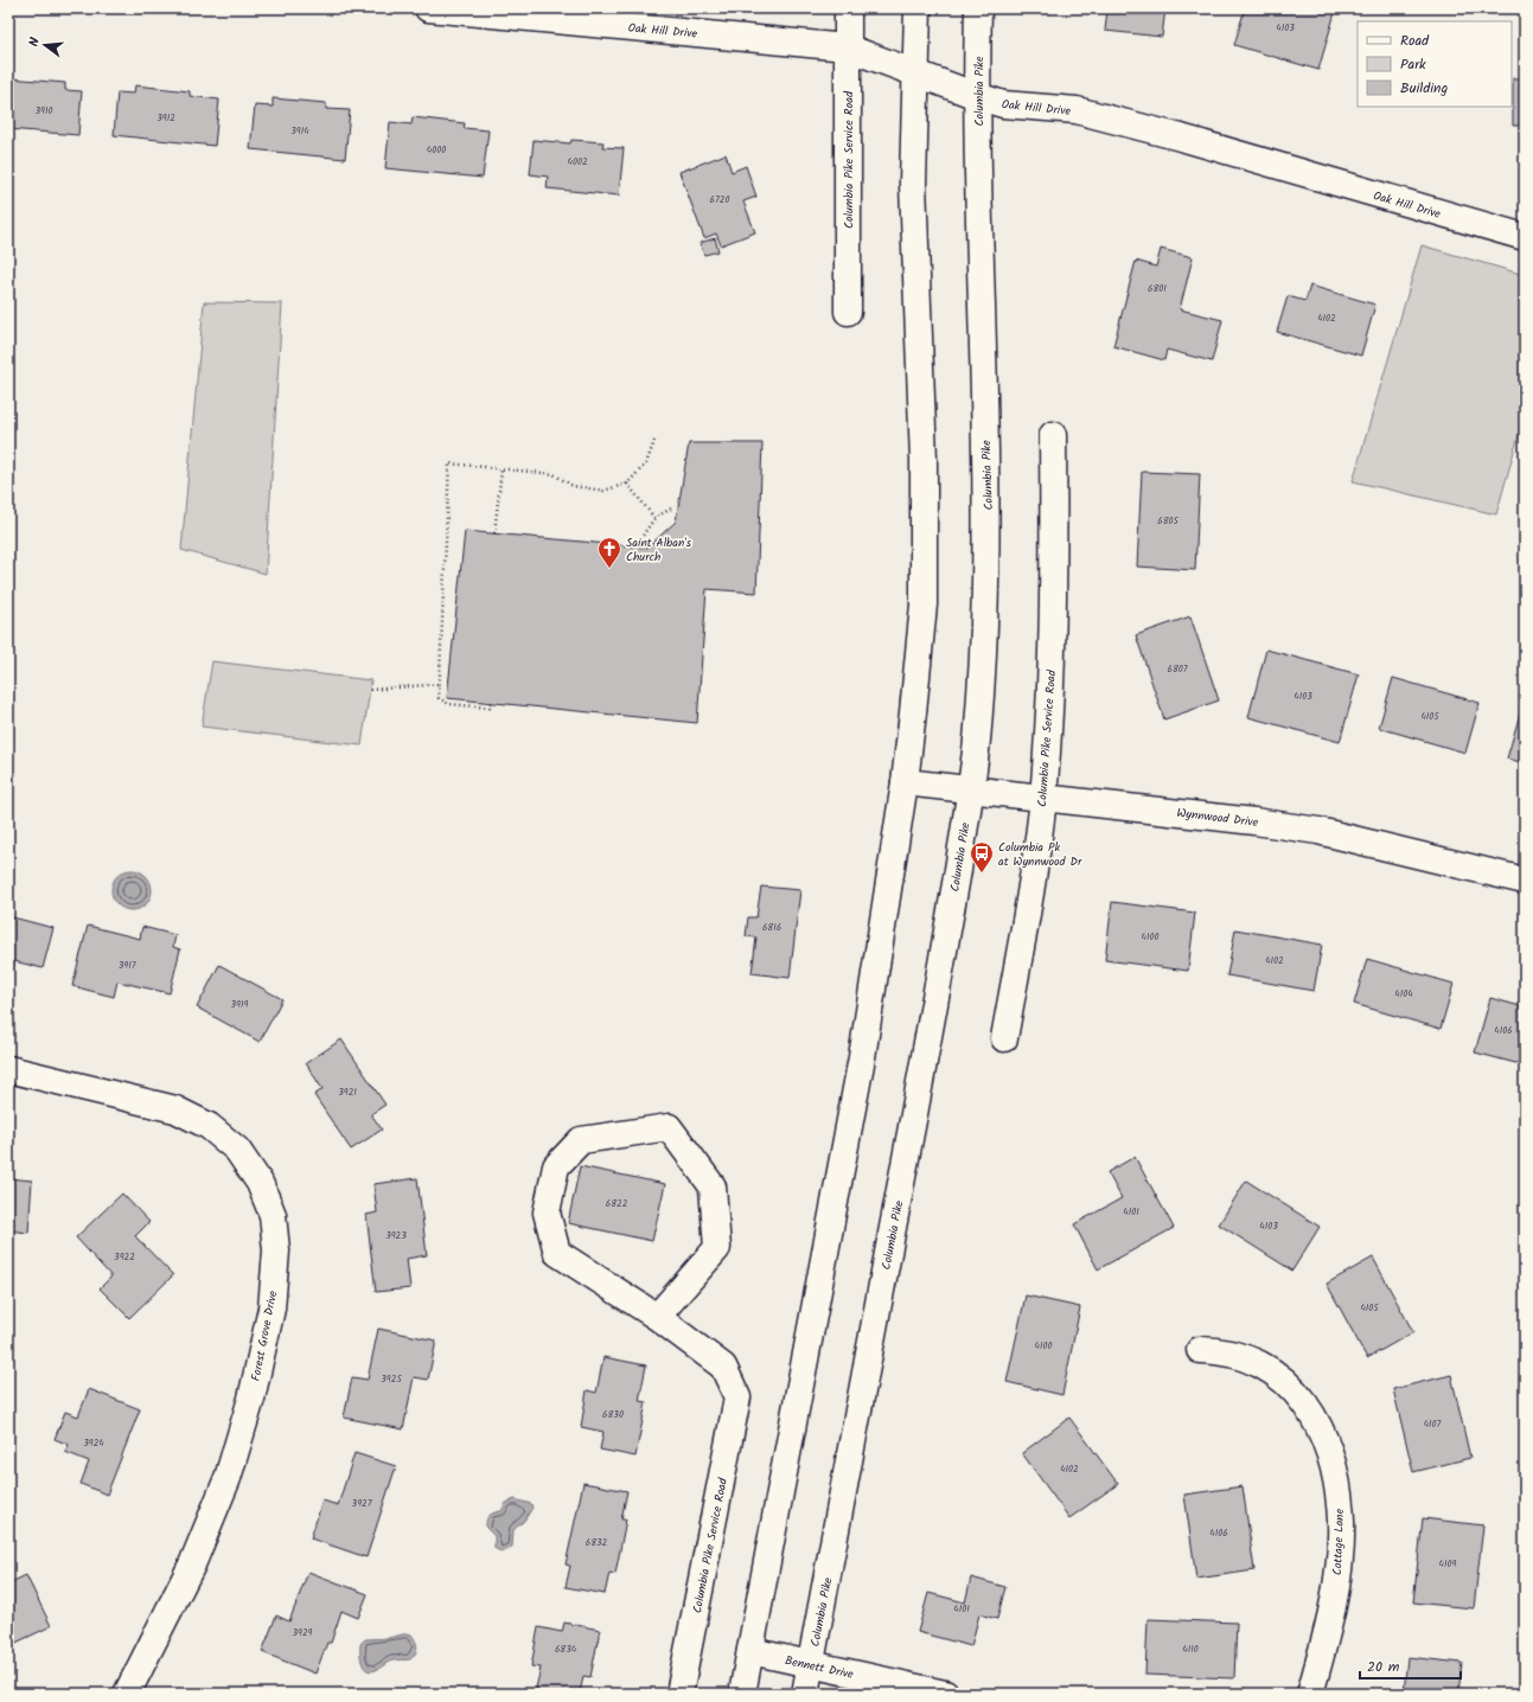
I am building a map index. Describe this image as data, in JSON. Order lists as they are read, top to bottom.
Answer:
{
  "streets": {
    "street": [
      "Oak Hill Drive",
      "Columbia Pike",
      "Columbia Pike Service Road",
      "Wynnwood Drive",
      "Forest Grove Drive",
      "Cottage Lane",
      "Bennett Drive"
    ]
  },
  "crossings": [
    ["Oak Hill Drive", "Columbia Pike"],
    ["Oak Hill Drive", "Columbia Pike Service Road"],
    ["Columbia Pike", "Wynnwood Drive"],
    ["Columbia Pike", "Bennett Drive"],
    ["Columbia Pike Service Road", "Wynnwood Drive"]
  ],
  "places": {
    "church": ["Saint Alban's Church"],
    "bus stop": ["Columbia Pk at Wynnwood Dr"]
  },
  "house_numbers": [
    "4103",
    "3910",
    "3912",
    "3914",
    "4000",
    "4002",
    "6720",
    "6801",
    "4102",
    "6805",
    "6807",
    "4103",
    "4105",
    "6816",
    "4100",
    "4102",
    "3917",
    "4104",
    "3919",
    "4106",
    "3921",
    "6822",
    "4101",
    "4103",
    "3923",
    "3922",
    "4105",
    "4100",
    "3925",
    "6830",
    "4107",
    "3924",
    "4102",
    "3927",
    "4106",
    "6832",
    "4109",
    "4101",
    "3929",
    "6834",
    "4110"
  ],
  "legend": ["Road", "Park", "Building"],
  "scale_bar": "20 m",
  "north": "left"
}
